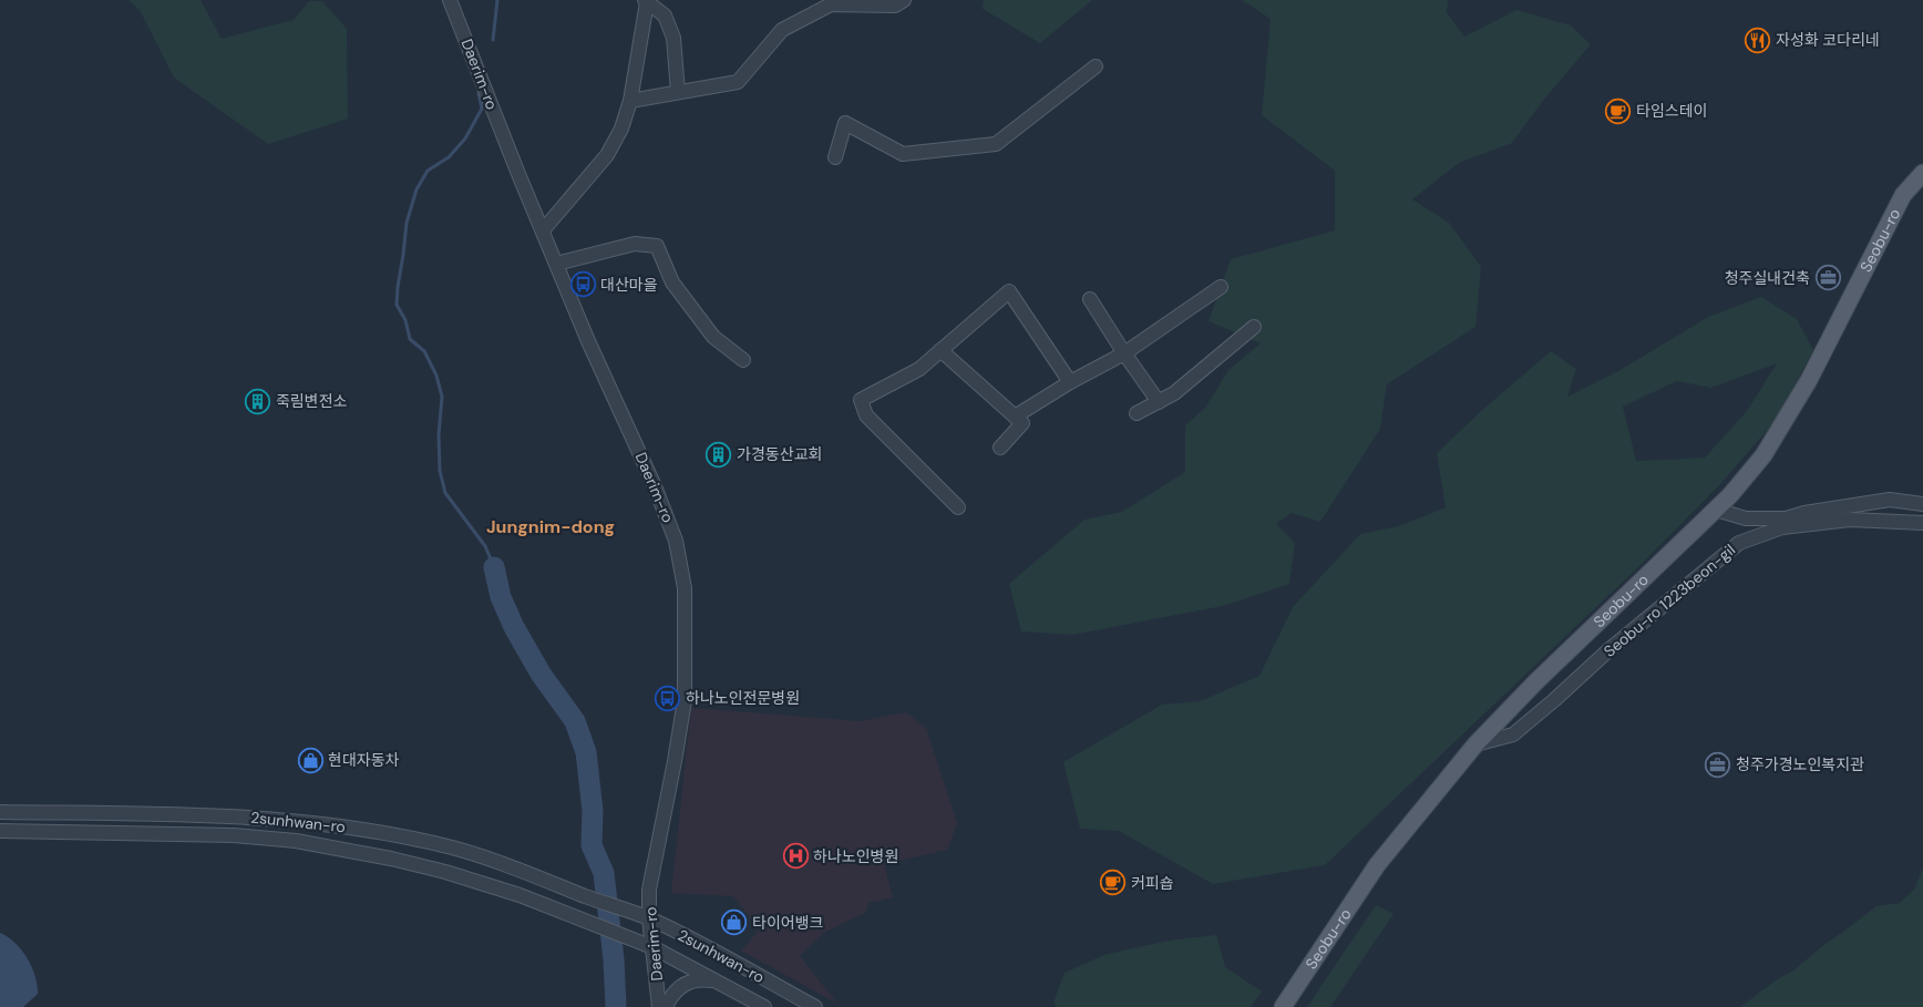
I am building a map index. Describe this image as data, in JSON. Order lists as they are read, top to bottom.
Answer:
{
  "streets": {
    "main road": ["Seobu-ro"],
    "street": ["Daerim-ro", "Seobu-ro 1223beon-gil", "2sunhwan-ro"]
  },
  "crossings": [
    ["Daerim-ro", "2sunhwan-ro"],
    ["Seobu-ro", "Seobu-ro 1223beon-gil"]
  ],
  "districts": ["Jungnim-dong"],
  "places": {
    "restaurant": ["자성화 코다리네"],
    "cafe": ["타임스테이", "커피숍"],
    "office": ["청주실내건축", "청주가경노인복지관"],
    "bus stop": ["대산마을", "하나노인전문병원"],
    "building": ["죽림변전소", "가경동산교회"],
    "shop": ["현대자동차", "타이어뱅크"],
    "hospital": ["하나노인병원"]
  }
}
